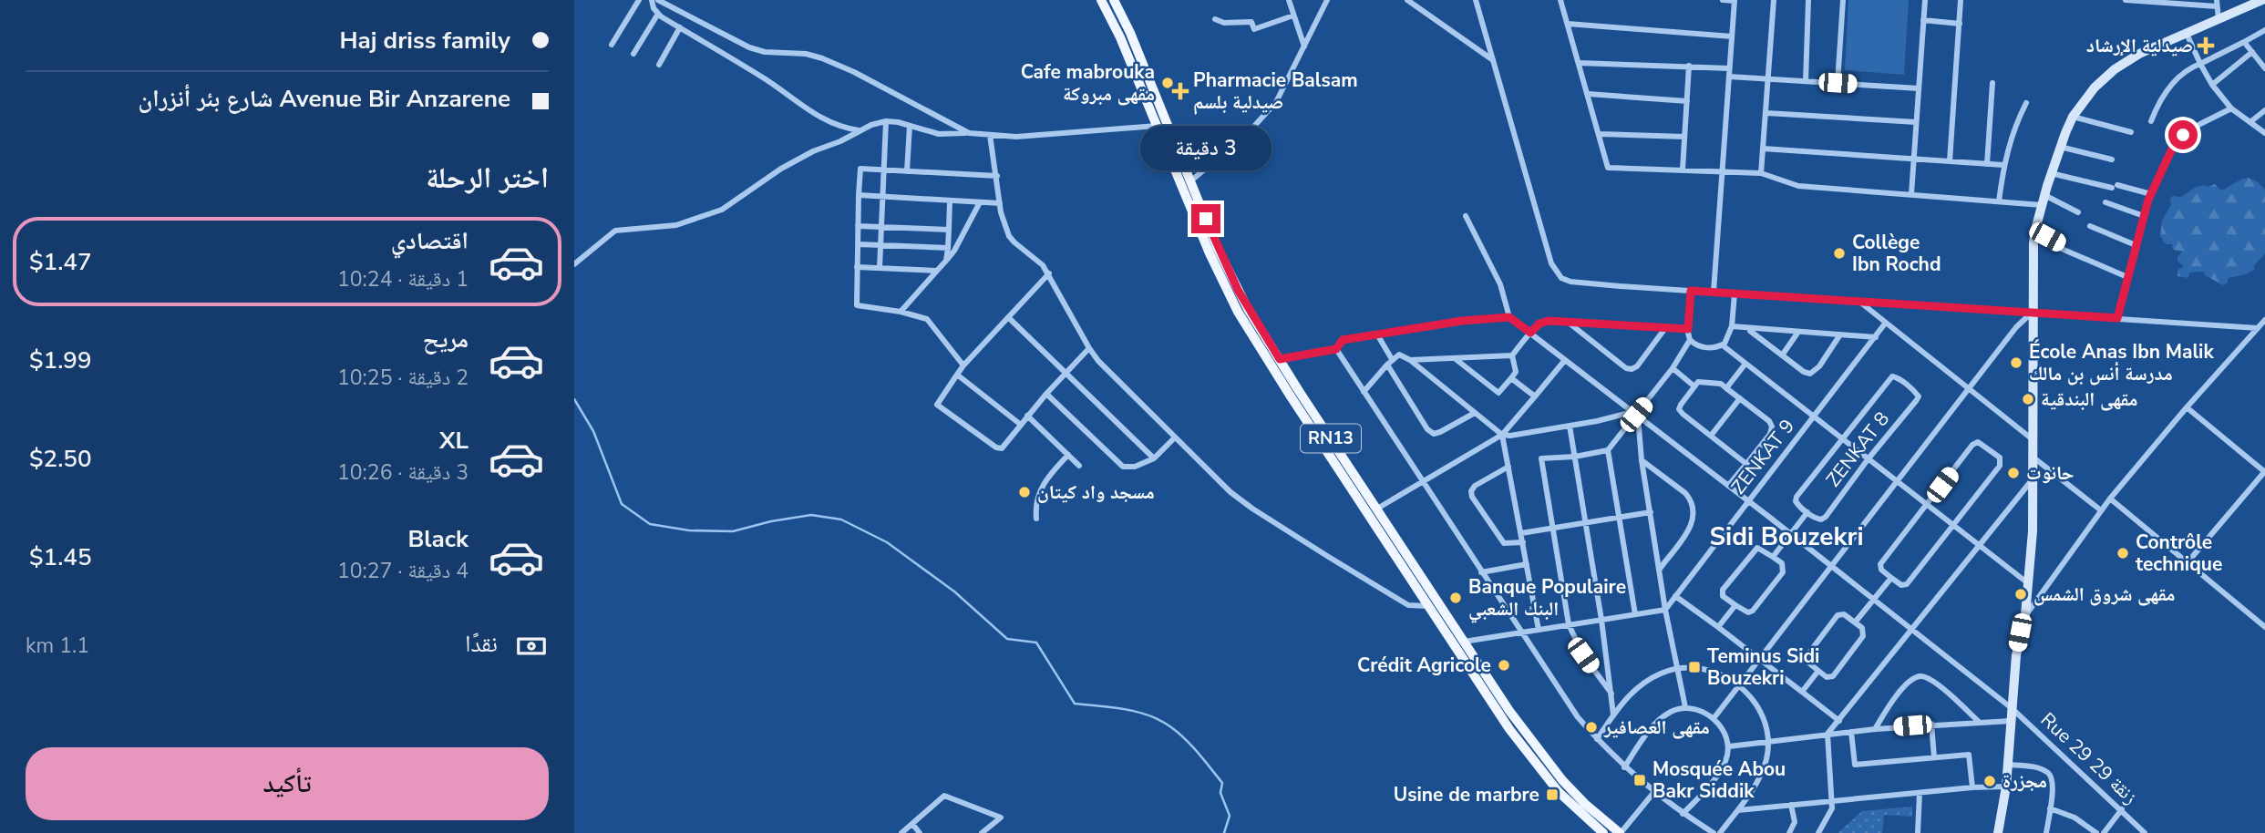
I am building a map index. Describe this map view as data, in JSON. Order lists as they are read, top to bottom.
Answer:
{
  "streets": {
    "main road": ["RN13"],
    "street": ["ZENKAT 8", "ZENKAT 9", "Rue 29 زنقة 29"]
  },
  "crossings": [
    ["ZENKAT 9", "Rue 29 زنقة 29"]
  ],
  "districts": ["Sidi Bouzekri"],
  "places": {
    "health": ["صيدلية الإرشاد", "Pharmacie Balsam صيدلية بلسم"],
    "other": [
      "Cafe mabrouka مقهى مبروكة",
      "Collège Ibn Rochd",
      "École Anas Ibn Malik مدرسة أنس بن مالك",
      "مقهى البندقية",
      "حانوت",
      "مسجد واد كيتان",
      "Contrôle technique",
      "مقهى شروق الشمس",
      "Banque Populaire البنك الشعبي",
      "Crédit Agricole",
      "مقهى العصافير",
      "مجزرة"
    ],
    "transit": ["Teminus Sidi Bouzekri", "Mosquée Abou Bakr Siddik", "Usine de marbre"]
  },
  "page": {
    "banner": ["Haj driss family", "Avenue Bir Anzarene شارع بئر أنزران"],
    "bubble": "3 دقيقة",
    "heading": "اختر الرحلة",
    "list": [
      {
        "name": "اقتصادي",
        "note": "1 دقيقة · 10:24",
        "value": "$1.47"
      },
      {
        "name": "مريح",
        "note": "2 دقيقة · 10:25",
        "value": "$1.99"
      },
      {
        "name": "XL",
        "note": "3 دقيقة · 10:26",
        "value": "$2.50"
      },
      {
        "name": "Black",
        "note": "4 دقيقة · 10:27",
        "value": "$1.45"
      }
    ],
    "pay": ["نقدًا", "1.1 km"],
    "buttons": "تأكيد"
  }
}
